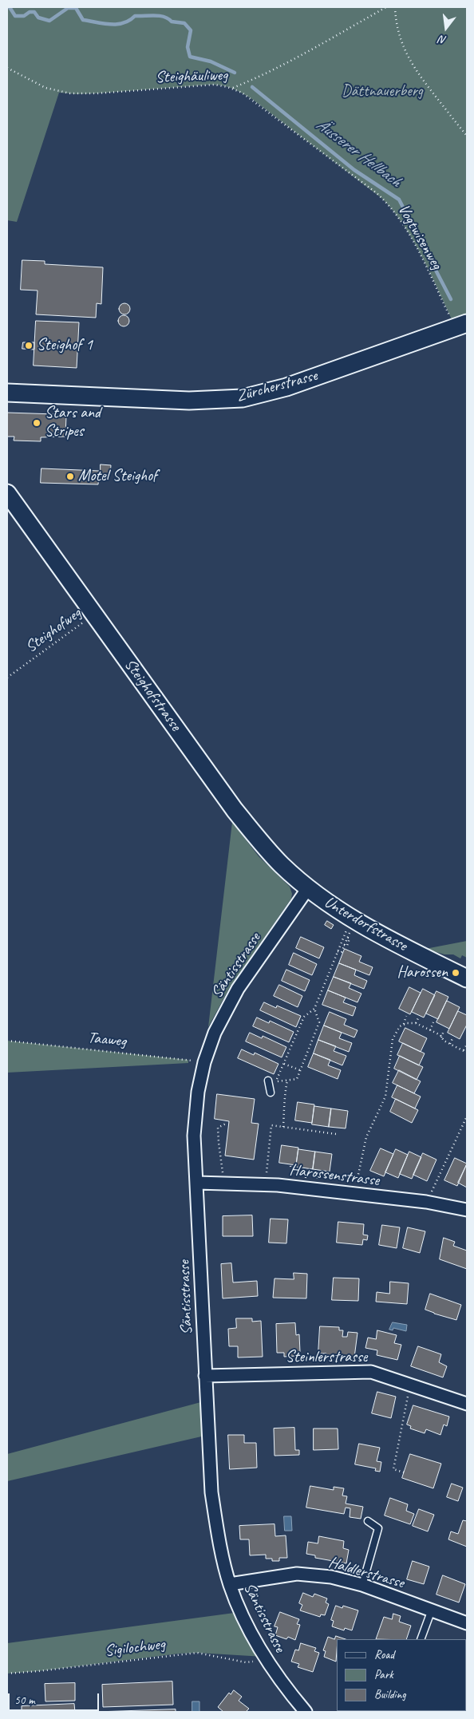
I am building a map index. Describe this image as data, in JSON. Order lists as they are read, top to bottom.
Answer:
{
  "streets": {
    "street": [
      "Zürcherstrasse",
      "Steighofstrasse",
      "Unterdorfstrasse",
      "Säntisstrasse",
      "Harossenstrasse",
      "Steinlerstrasse",
      "Haldlerstrasse"
    ],
    "path": [
      "Steighäuliweg",
      "Vogtwisenweg",
      "Steighofweg",
      "Taaweg",
      "Sigilochweg"
    ]
  },
  "crossings": [
    ["Steighäuliweg", "Vogtwisenweg"],
    ["Vogtwisenweg", "Zürcherstrasse"],
    ["Steighofweg", "Steighofstrasse"],
    ["Steighofstrasse", "Unterdorfstrasse"],
    ["Steighofstrasse", "Säntisstrasse"],
    ["Unterdorfstrasse", "Säntisstrasse"],
    ["Säntisstrasse", "Taaweg"],
    ["Säntisstrasse", "Harossenstrasse"],
    ["Säntisstrasse", "Steinlerstrasse"],
    ["Säntisstrasse", "Haldlerstrasse"],
    ["Säntisstrasse", "Sigilochweg"]
  ],
  "water": ["Äusserer Hellbach"],
  "parks": ["Dättnauerberg"],
  "places": [
    "Steighof 1",
    "Stars and Stripes",
    "Motel Steighof",
    "Harossen"
  ],
  "legend": ["Road", "Park", "Building"],
  "scale_bar": "50 m",
  "north": "bottom"
}
